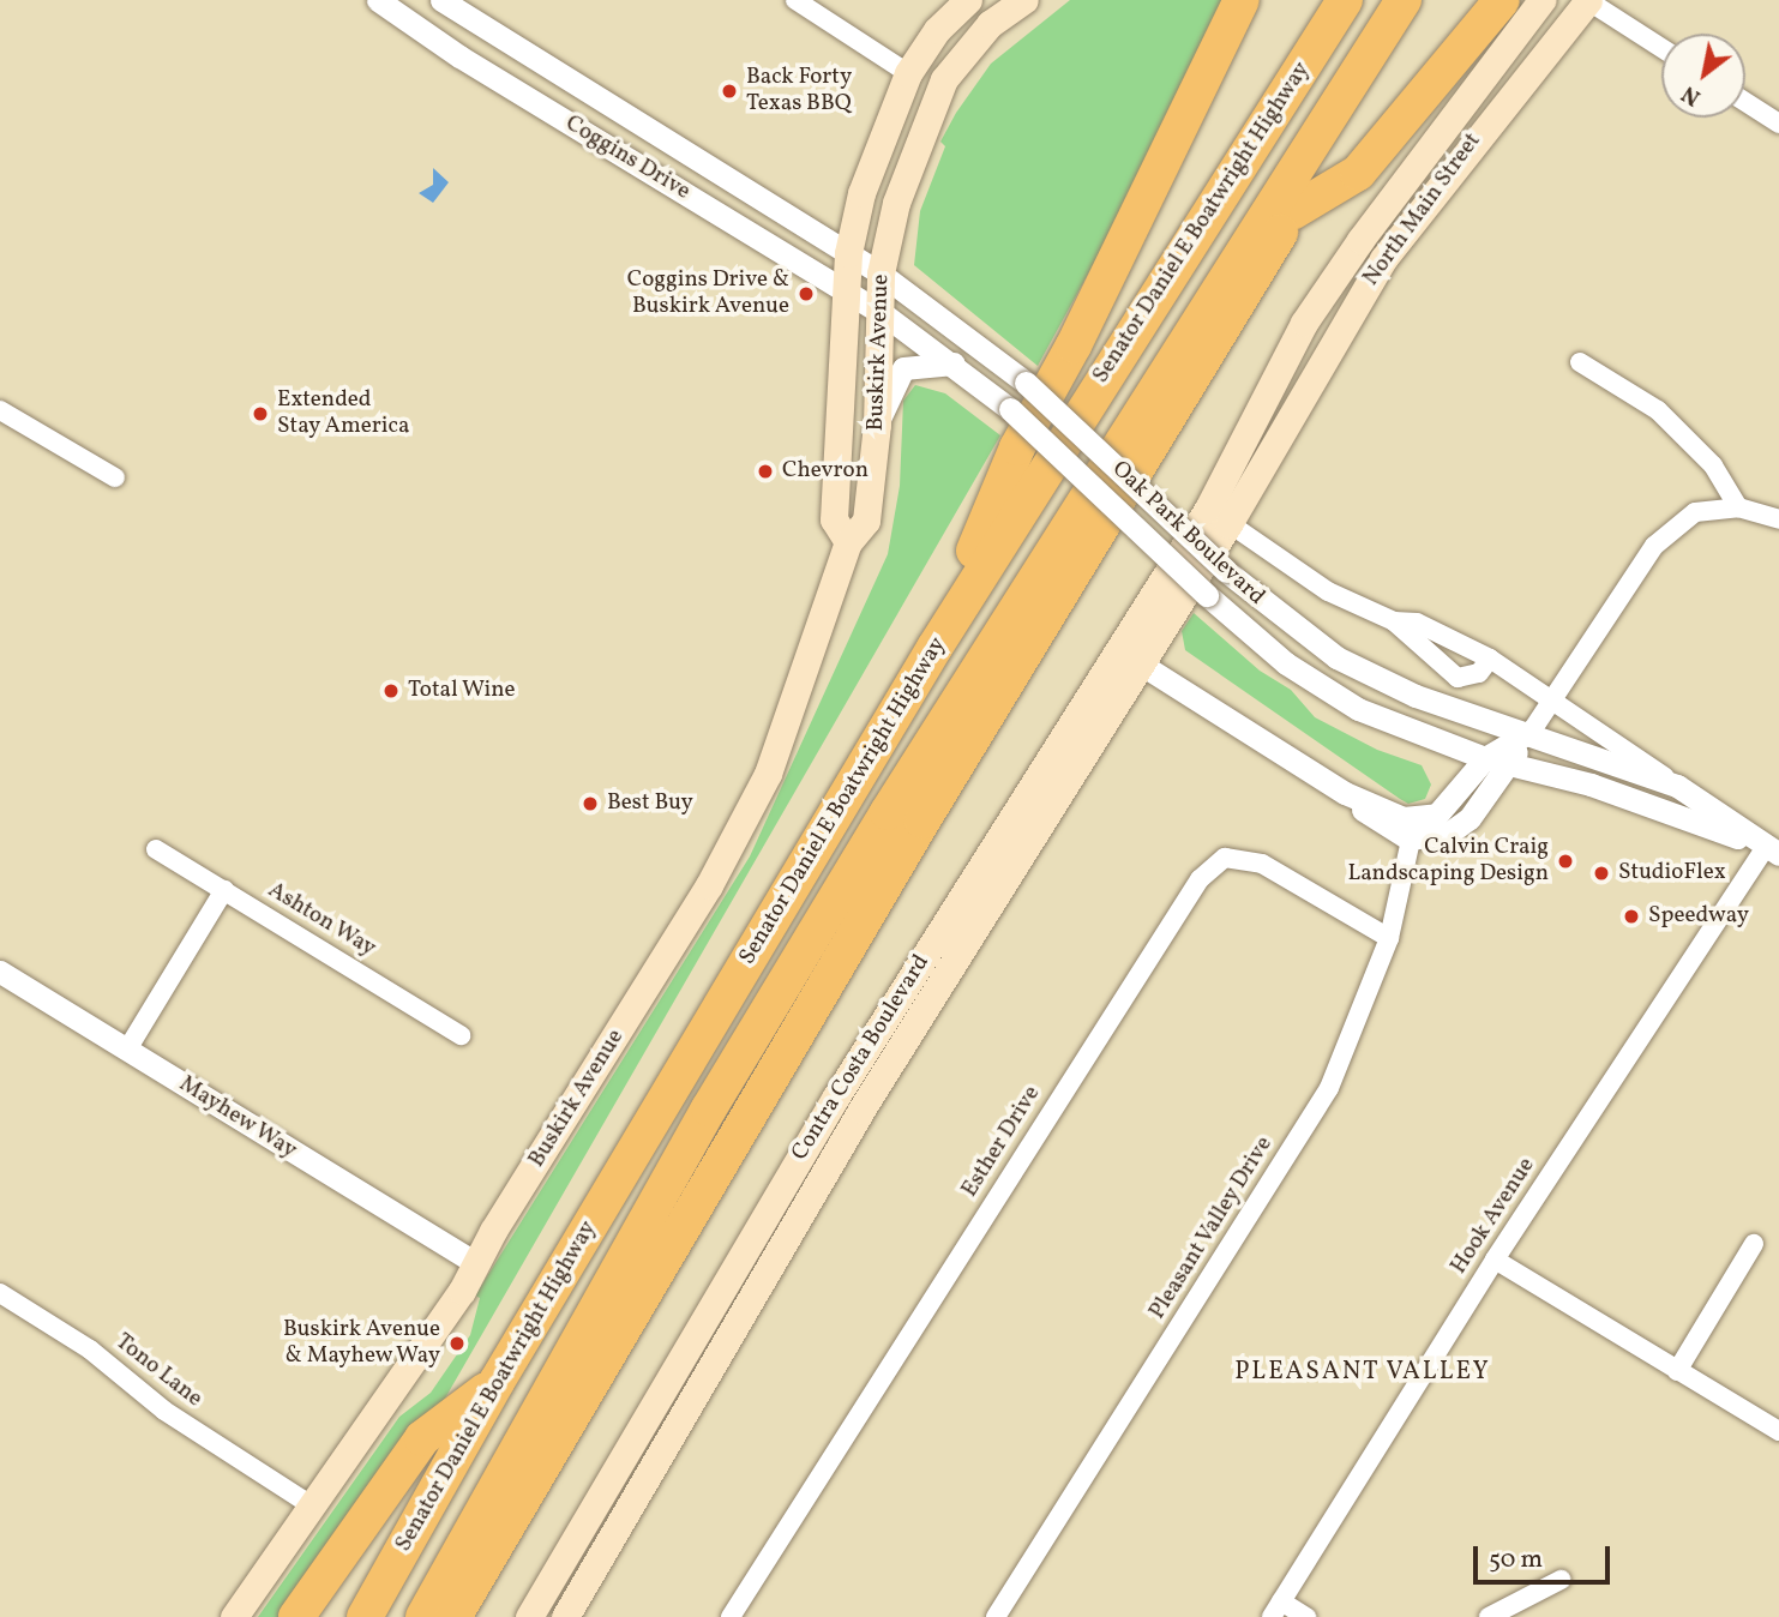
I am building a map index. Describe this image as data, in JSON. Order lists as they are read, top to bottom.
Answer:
{
  "streets": {
    "highway": ["Senator Daniel E Boatwright Highway"],
    "main road": ["North Main Street", "Buskirk Avenue", "Contra Costa Boulevard"],
    "street": [
      "Coggins Drive",
      "Oak Park Boulevard",
      "Ashton Way",
      "Mayhew Way",
      "Esther Drive",
      "Hook Avenue",
      "Pleasant Valley Drive",
      "Tono Lane"
    ]
  },
  "crossings": [
    ["Coggins Drive", "Buskirk Avenue"],
    ["Coggins Drive", "Oak Park Boulevard"],
    ["North Main Street", "Oak Park Boulevard"],
    ["North Main Street", "Contra Costa Boulevard"],
    ["Buskirk Avenue", "Oak Park Boulevard"],
    ["Buskirk Avenue", "Mayhew Way"],
    ["Buskirk Avenue", "Tono Lane"],
    ["Oak Park Boulevard", "Contra Costa Boulevard"],
    ["Oak Park Boulevard", "Hook Avenue"],
    ["Esther Drive", "Pleasant Valley Drive"]
  ],
  "districts": ["PLEASANT VALLEY"],
  "places": [
    "Back Forty Texas BBQ",
    "Coggins Drive & Buskirk Avenue",
    "Extended Stay America",
    "Chevron",
    "Total Wine",
    "Best Buy",
    "Calvin Craig Landscaping Design",
    "StudioFlex",
    "Speedway",
    "Buskirk Avenue & Mayhew Way"
  ],
  "scale_bar": "50 m",
  "north": "bottom left"
}
